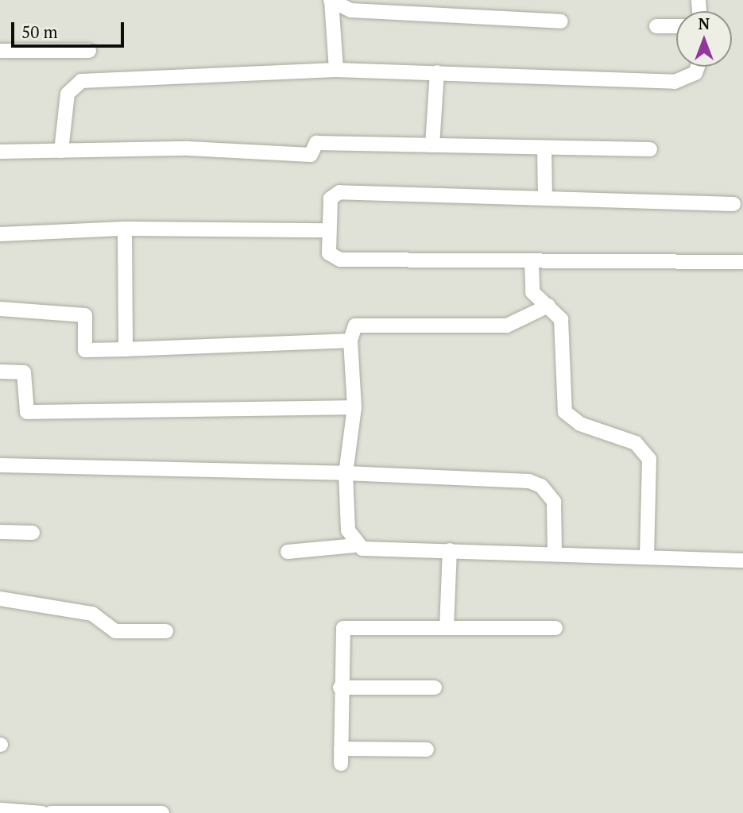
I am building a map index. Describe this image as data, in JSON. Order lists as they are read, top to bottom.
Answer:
{
  "scale_bar": "50 m",
  "north": "top"
}
